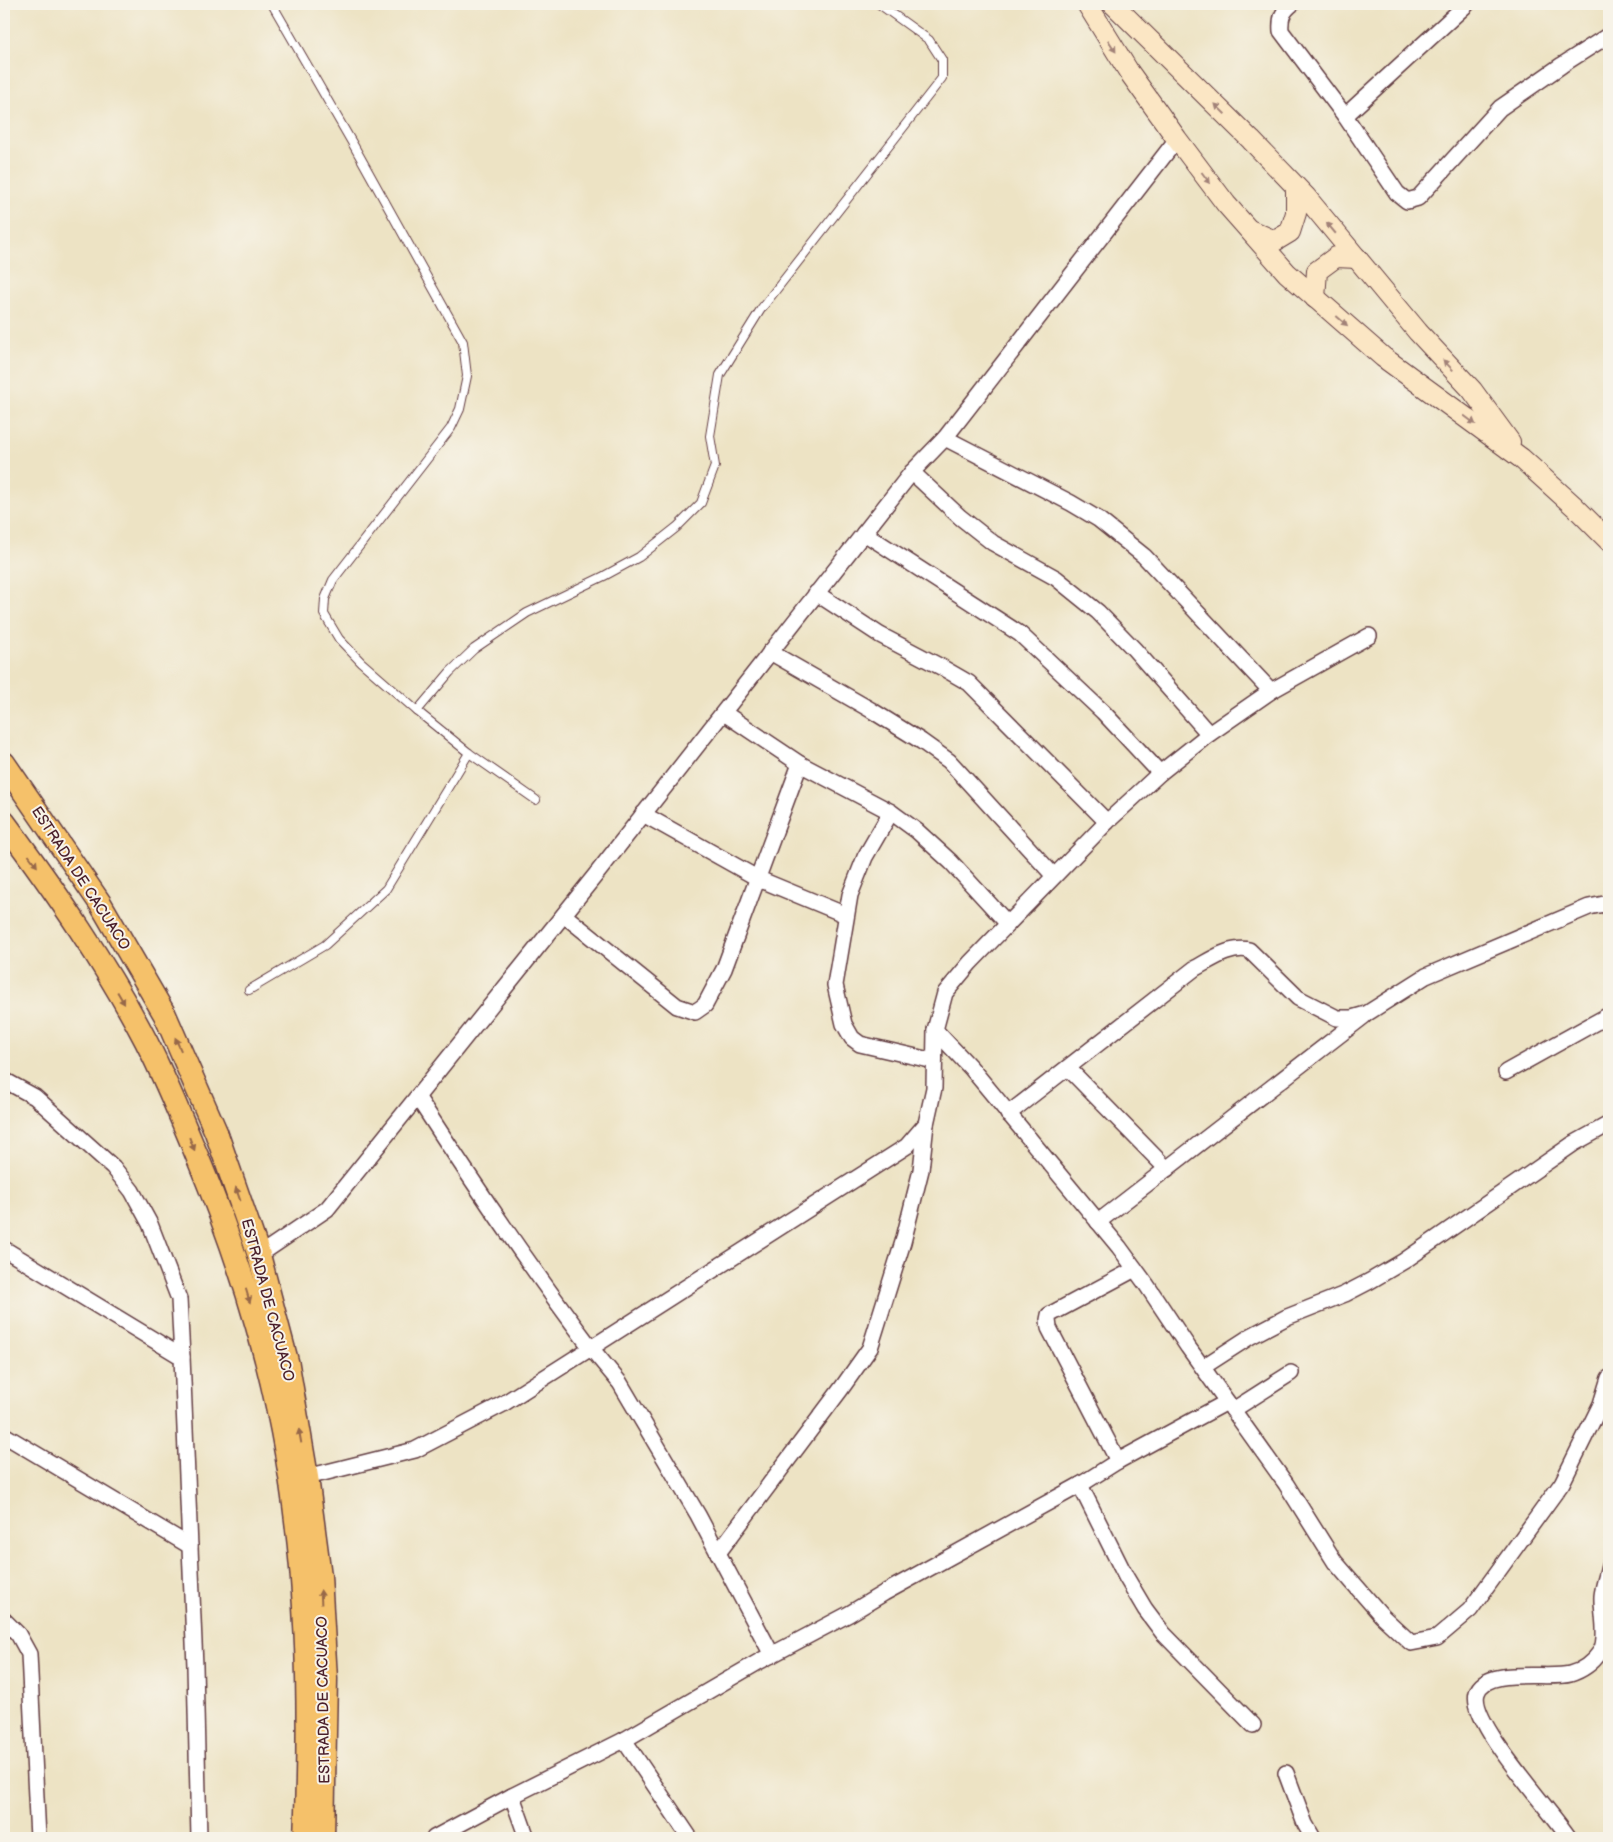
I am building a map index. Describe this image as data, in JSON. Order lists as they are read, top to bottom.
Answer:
{
  "streets": {
    "main road": ["ESTRADA DE CACUACO"]
  }
}
